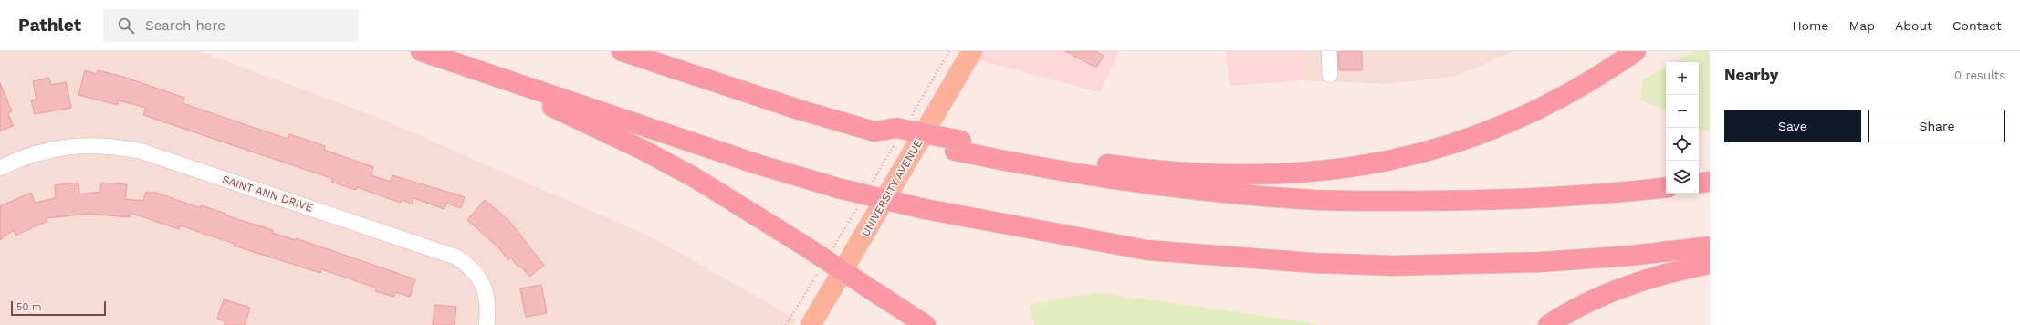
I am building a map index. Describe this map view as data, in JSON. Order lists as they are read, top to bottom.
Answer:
{
  "streets": {
    "main road": ["UNIVERSITY AVENUE"],
    "street": ["SAINT ANN DRIVE"]
  },
  "scale_bar": "50 m",
  "page": {
    "header": "Pathlet",
    "search": "Search here",
    "nav": [
      "Home",
      "Map",
      "About",
      "Contact"
    ],
    "heading": ["Nearby", "0 results"],
    "map_buttons": ["+", "−"],
    "buttons": ["Save", "Share"],
    "scale": "50 m"
  }
}
